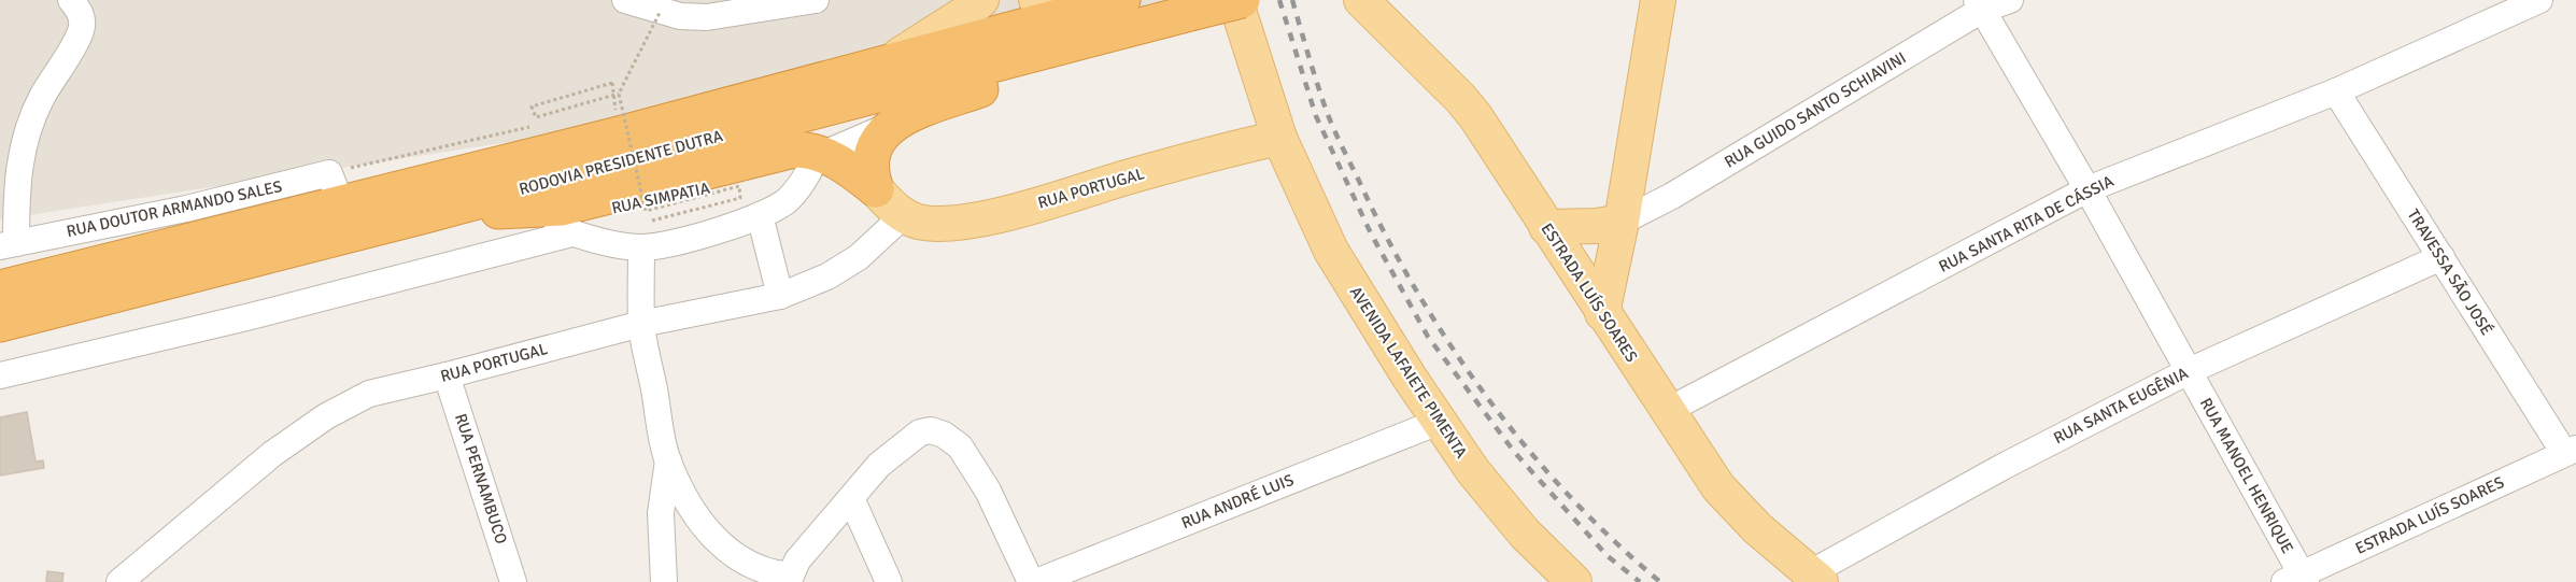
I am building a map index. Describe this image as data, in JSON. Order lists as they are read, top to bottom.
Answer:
{
  "streets": {
    "highway": ["RODOVIA PRESIDENTE DUTRA"],
    "main road": ["RUA PORTUGAL", "ESTRADA LUÍS SOARES", "AVENIDA LAFAIETE PIMENTA"],
    "street": [
      "RUA GUIDO SANTO SCHIAVINI",
      "RUA SIMPATIA",
      "RUA DOUTOR ARMANDO SALES",
      "RUA SANTA RITA DE CÁSSIA",
      "TRAVESSA SÃO JOSÉ",
      "RUA SANTA EUGÊNIA",
      "RUA MANOEL HENRIQUE",
      "RUA PERNAMBUCO",
      "RUA ANDRÉ LUIS"
    ]
  },
  "crossings": [
    ["RUA GUIDO SANTO SCHIAVINI", "RUA MANOEL HENRIQUE"],
    ["RODOVIA PRESIDENTE DUTRA", "RUA SIMPATIA"],
    ["RUA PORTUGAL", "AVENIDA LAFAIETE PIMENTA"],
    ["RUA PORTUGAL", "RUA PERNAMBUCO"],
    ["RUA SANTA RITA DE CÁSSIA", "TRAVESSA SÃO JOSÉ"],
    ["RUA SANTA RITA DE CÁSSIA", "ESTRADA LUÍS SOARES"],
    ["RUA SANTA RITA DE CÁSSIA", "RUA MANOEL HENRIQUE"],
    ["TRAVESSA SÃO JOSÉ", "ESTRADA LUÍS SOARES"],
    ["TRAVESSA SÃO JOSÉ", "RUA SANTA EUGÊNIA"],
    ["ESTRADA LUÍS SOARES", "RUA SANTA EUGÊNIA"],
    ["ESTRADA LUÍS SOARES", "RUA MANOEL HENRIQUE"],
    ["AVENIDA LAFAIETE PIMENTA", "RUA ANDRÉ LUIS"],
    ["RUA SANTA EUGÊNIA", "RUA MANOEL HENRIQUE"]
  ]
}
